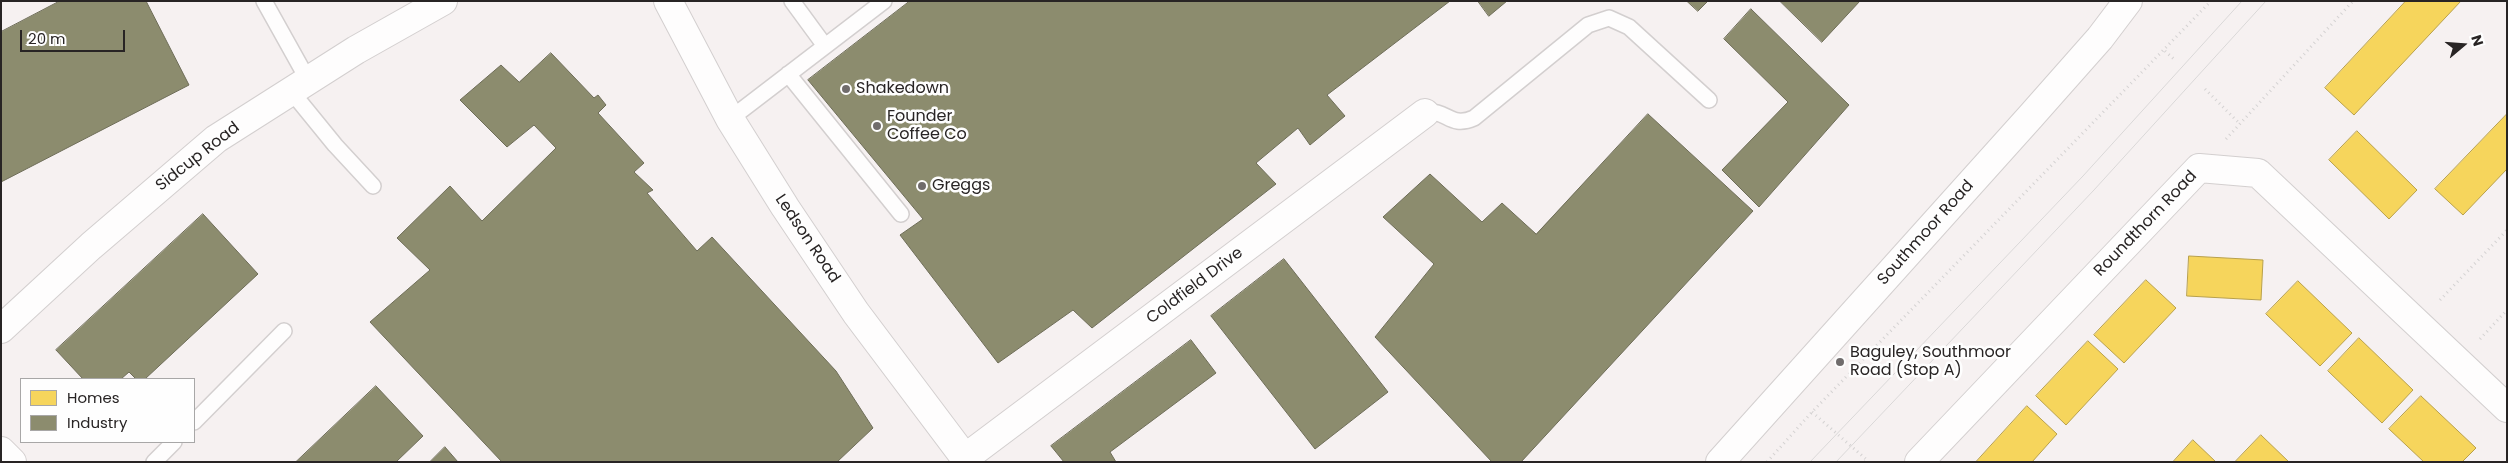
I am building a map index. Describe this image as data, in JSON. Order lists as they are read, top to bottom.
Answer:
{
  "streets": {
    "street": [
      "Sidcup Road",
      "Roundthorn Road",
      "Southmoor Road",
      "Ledson Road",
      "Coldfield Drive"
    ]
  },
  "crossings": [
    ["Ledson Road", "Coldfield Drive"]
  ],
  "places": [
    "Shakedown",
    "Founder Coffee Co",
    "Greggs",
    "Baguley, Southmoor Road (Stop A)"
  ],
  "legend": ["Homes", "Industry"],
  "scale_bar": "20 m",
  "north": "right"
}
